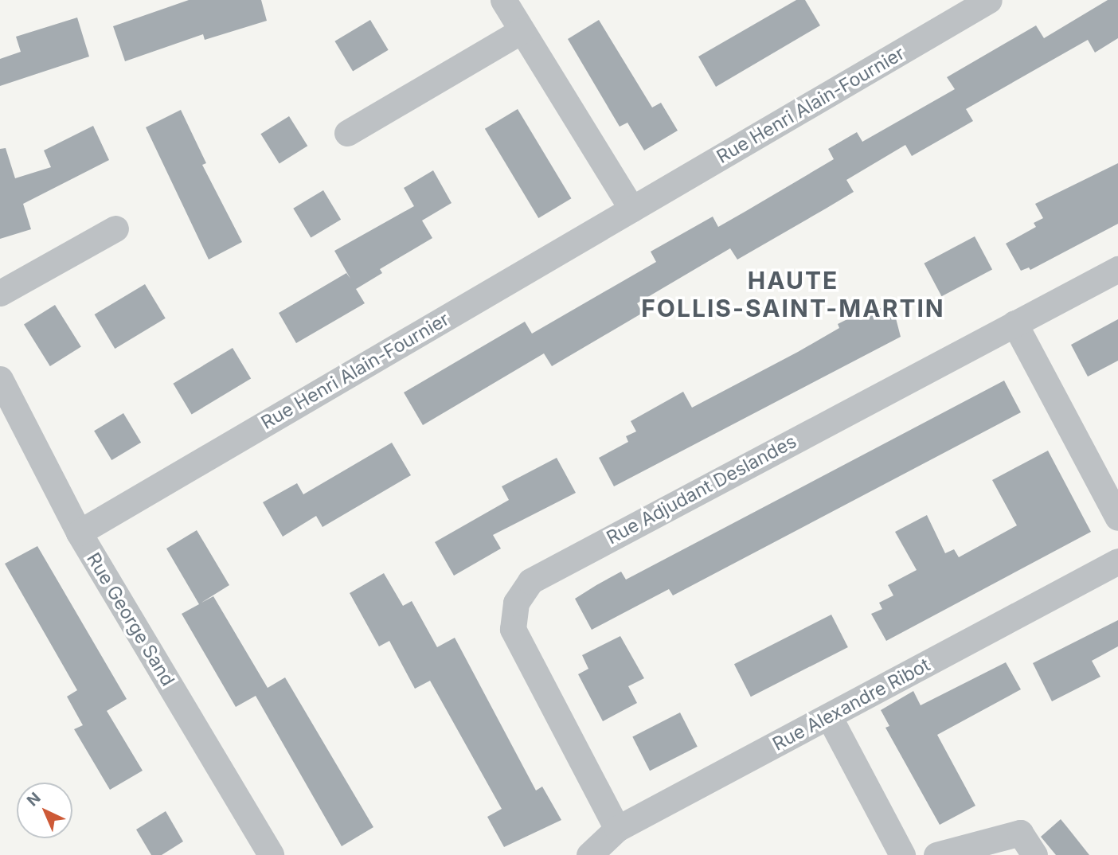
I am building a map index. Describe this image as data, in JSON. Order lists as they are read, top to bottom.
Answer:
{
  "streets": {
    "street": [
      "Rue Henri Alain-Fournier",
      "Rue Adjudant Deslandes",
      "Rue George Sand",
      "Rue Alexandre Ribot"
    ]
  },
  "crossings": [
    ["Rue Henri Alain-Fournier", "Rue George Sand"],
    ["Rue Adjudant Deslandes", "Rue Alexandre Ribot"]
  ],
  "districts": ["HAUTE FOLLIS-SAINT-MARTIN"],
  "north": "top left"
}
